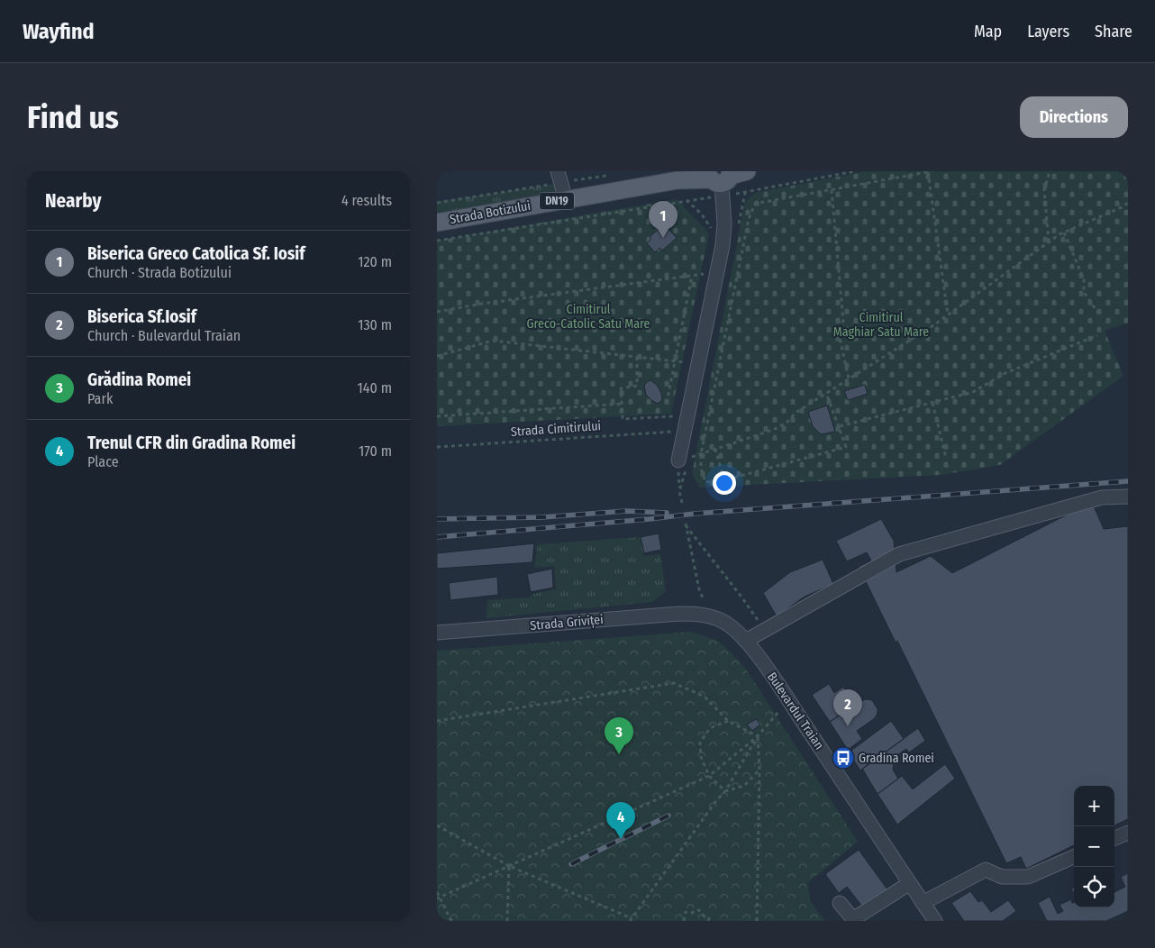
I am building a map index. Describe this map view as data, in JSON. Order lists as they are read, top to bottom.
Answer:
{
  "streets": {
    "main road": ["DN19", "Strada Botizului"],
    "street": ["Strada Griviței", "Bulevardul Traian"],
    "path": ["Strada Cimitirului"]
  },
  "crossings": [
    ["Strada Griviței", "Bulevardul Traian"]
  ],
  "parks": ["Cimitirul Greco-Catolic Satu Mare", "Cimitirul Maghiar Satu Mare"],
  "places": {
    "bus stop": ["Gradina Romei"]
  },
  "page": {
    "header": "Wayfind",
    "nav": ["Map", "Layers", "Share"],
    "buttons": "Directions",
    "title": "Find us",
    "heading": ["Nearby", "4 results"],
    "pins": [
      "1",
      "2",
      "3",
      "4"
    ],
    "list": [
      {
        "mark": "1",
        "name": "Biserica Greco Catolica Sf. Iosif",
        "note": "Church · Strada Botizului",
        "value": "120 m"
      },
      {
        "mark": "2",
        "name": "Biserica Sf.Iosif",
        "note": "Church · Bulevardul Traian",
        "value": "130 m"
      },
      {
        "mark": "3",
        "name": "Grădina Romei",
        "note": "Park",
        "value": "140 m"
      },
      {
        "mark": "4",
        "name": "Trenul CFR din Gradina Romei",
        "note": "Place",
        "value": "170 m"
      }
    ],
    "map_buttons": ["+", "−"]
  }
}
